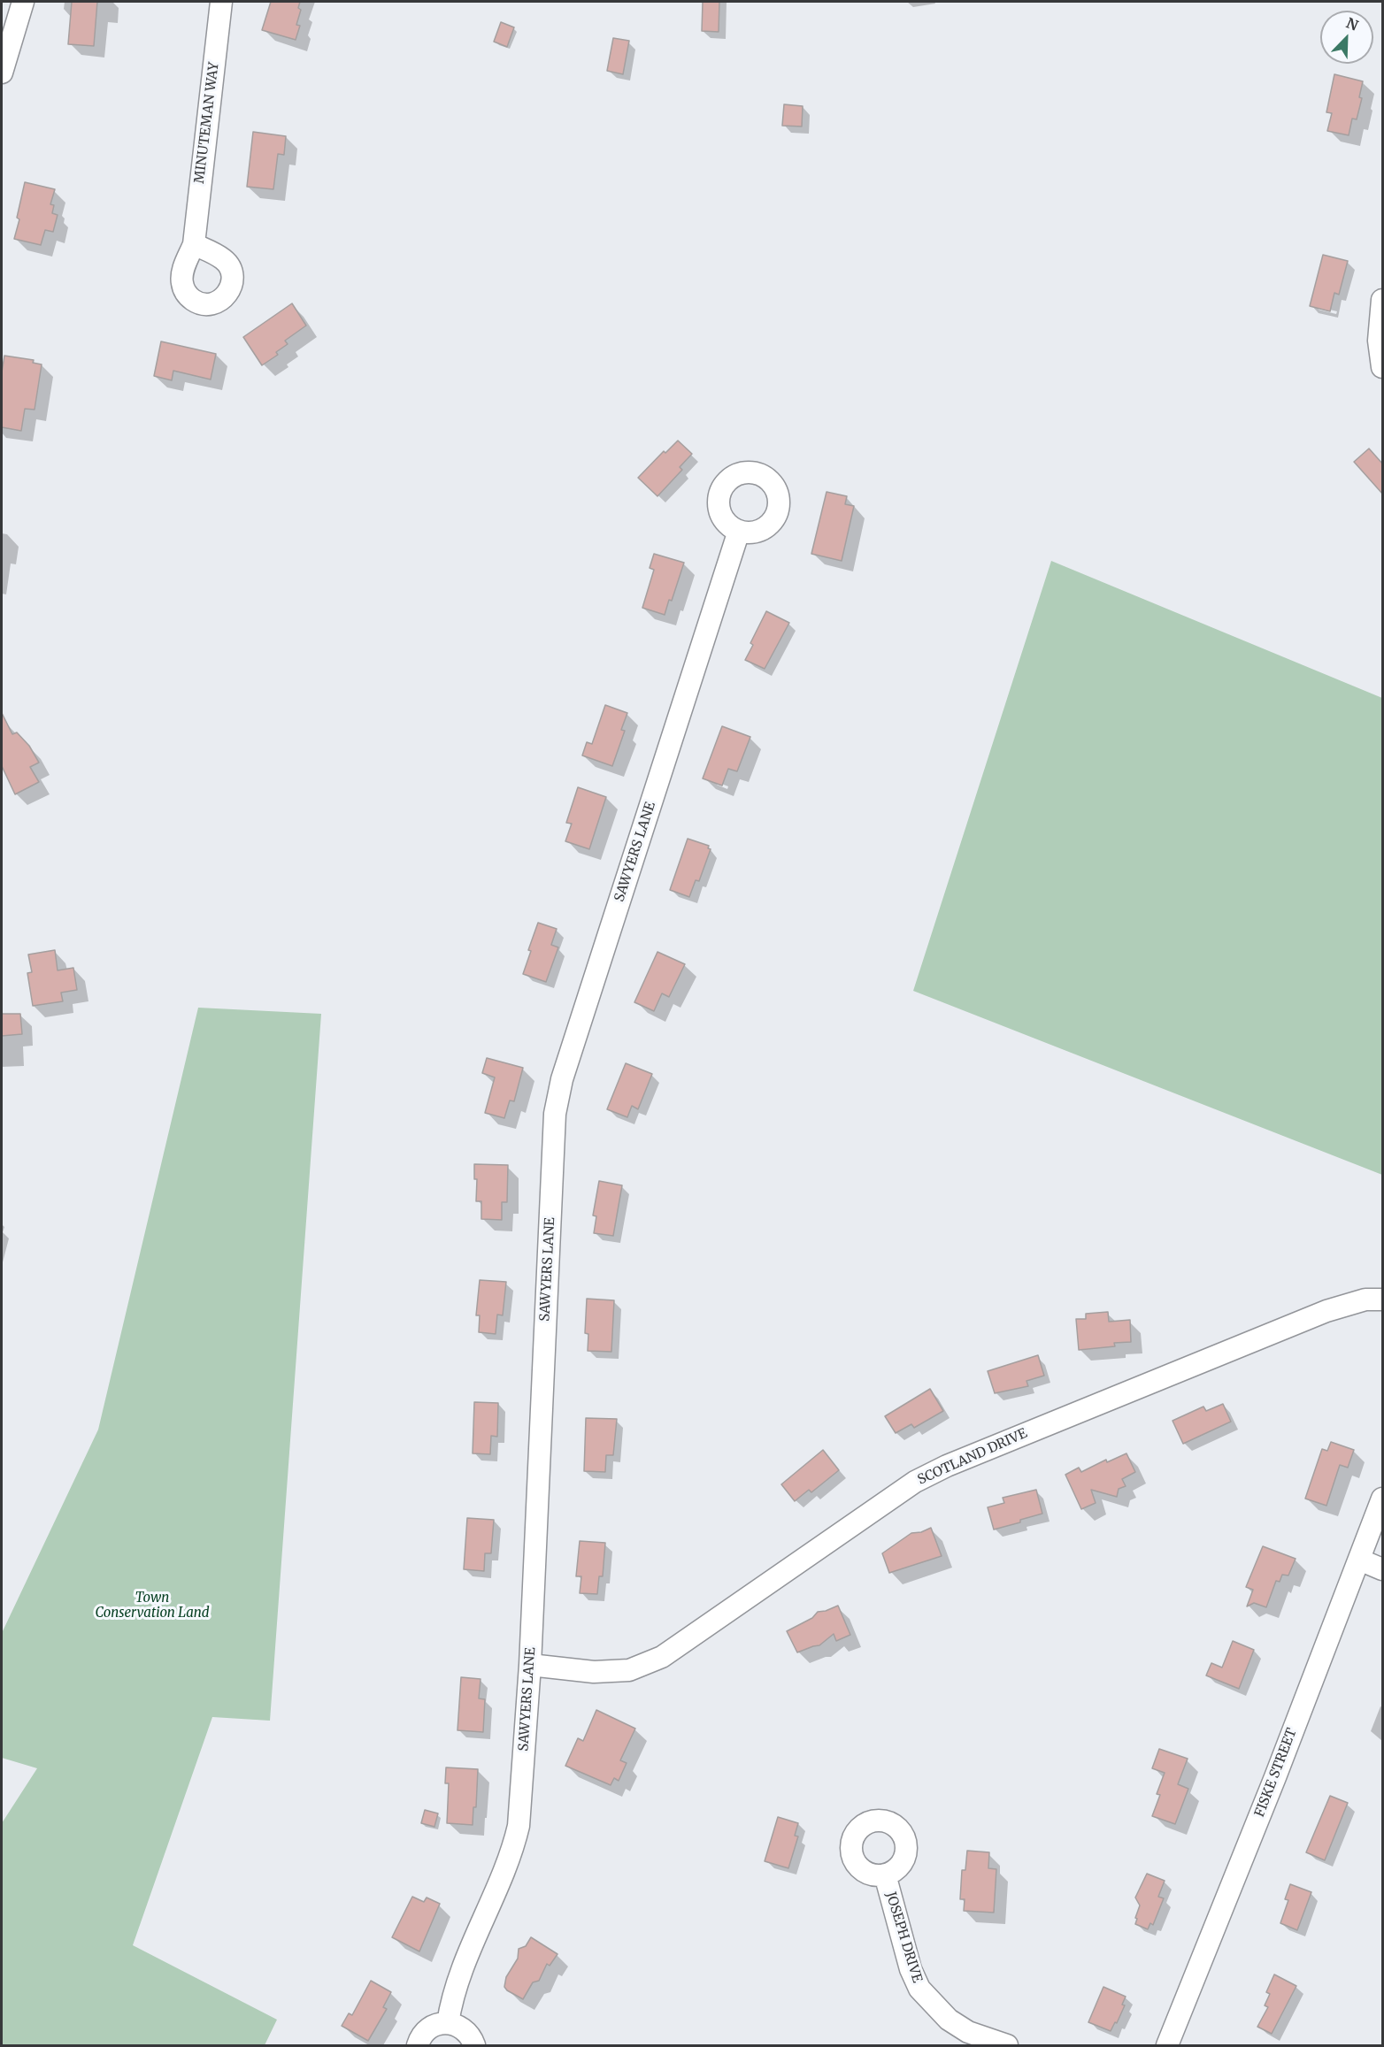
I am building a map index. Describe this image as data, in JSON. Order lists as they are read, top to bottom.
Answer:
{
  "streets": {
    "street": [
      "MINUTEMAN WAY",
      "SAWYERS LANE",
      "SCOTLAND DRIVE",
      "FISKE STREET",
      "JOSEPH DRIVE"
    ]
  },
  "crossings": [
    ["SAWYERS LANE", "SCOTLAND DRIVE"]
  ],
  "parks": ["Town Conservation Land"],
  "north": "top right"
}
